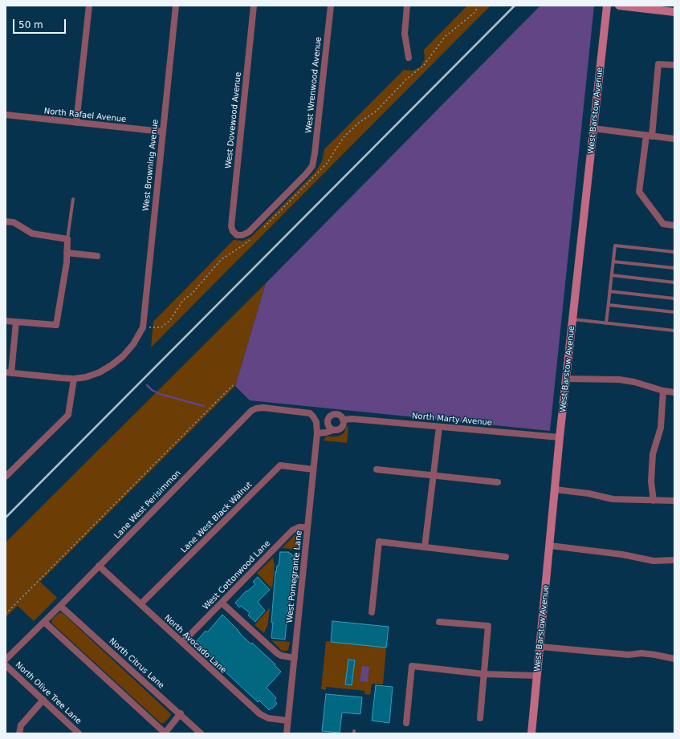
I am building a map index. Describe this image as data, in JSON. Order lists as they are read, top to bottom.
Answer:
{
  "streets": {
    "street": [
      "West Wrenwood Avenue",
      "West Barstow Avenue",
      "North Rafael Avenue",
      "West Dovewood Avenue",
      "West Browning Avenue",
      "North Marty Avenue",
      "Lane West Perisimmon",
      "Lane West Black Walnut",
      "West Cottonwood Lane",
      "West Pomegrante Lane",
      "North Avocado Lane",
      "North Citrus Lane",
      "North Olive Tree Lane"
    ]
  },
  "crossings": [
    ["West Wrenwood Avenue", "West Dovewood Avenue"],
    ["West Barstow Avenue", "North Marty Avenue"],
    ["North Rafael Avenue", "West Browning Avenue"],
    ["North Marty Avenue", "Lane West Perisimmon"],
    ["North Marty Avenue", "West Pomegrante Lane"],
    ["Lane West Perisimmon", "West Pomegrante Lane"],
    ["Lane West Perisimmon", "North Avocado Lane"],
    ["Lane West Perisimmon", "North Citrus Lane"],
    ["Lane West Black Walnut", "West Pomegrante Lane"],
    ["Lane West Black Walnut", "North Avocado Lane"],
    ["West Cottonwood Lane", "West Pomegrante Lane"],
    ["West Cottonwood Lane", "North Avocado Lane"],
    ["West Pomegrante Lane", "North Avocado Lane"]
  ],
  "scale_bar": "50 m"
}
